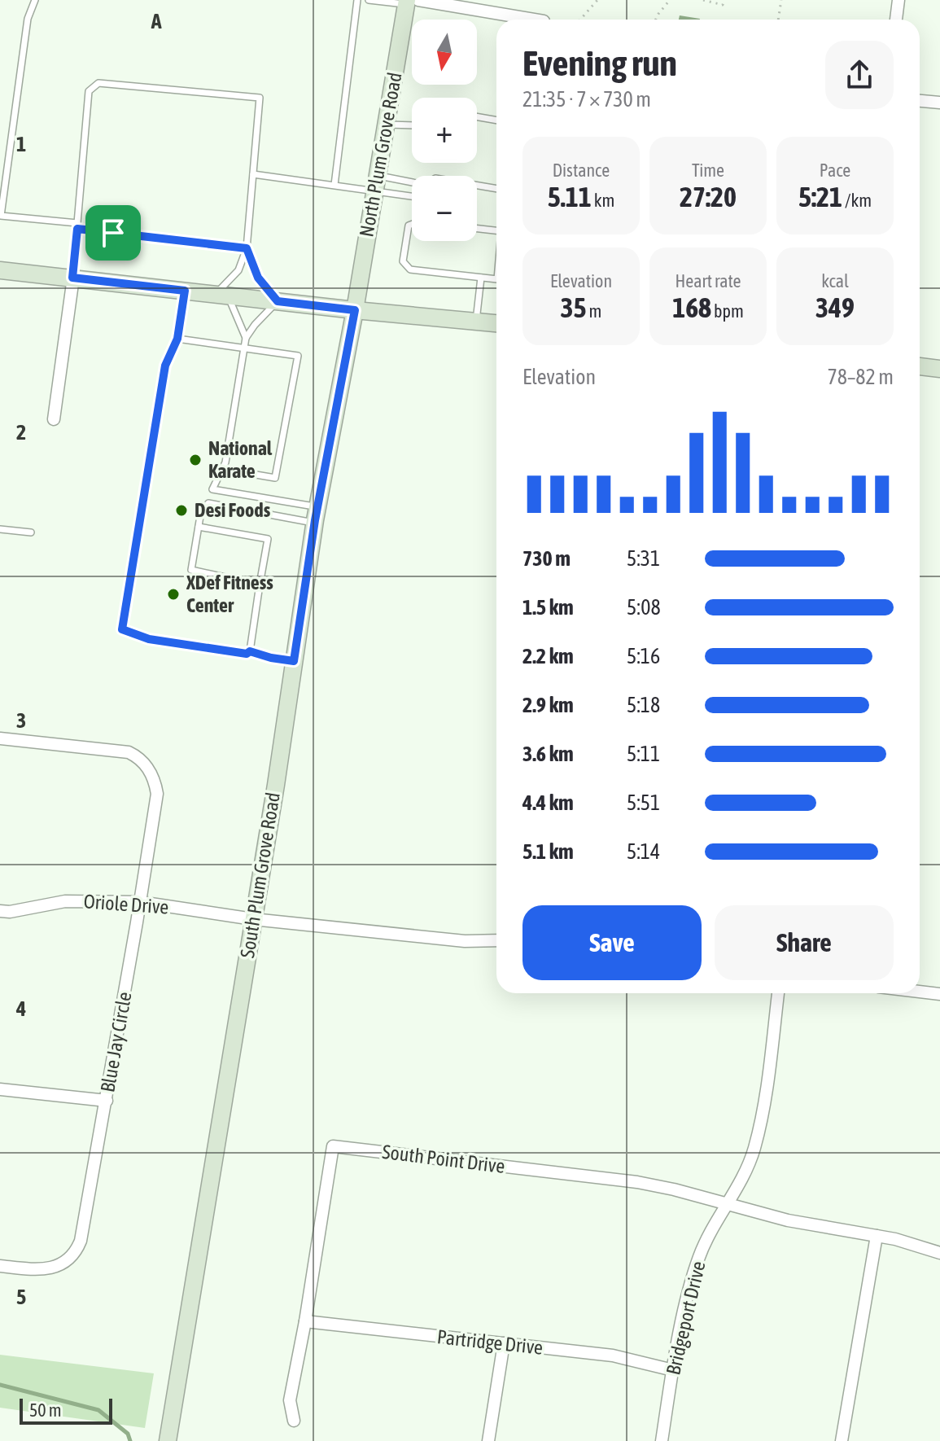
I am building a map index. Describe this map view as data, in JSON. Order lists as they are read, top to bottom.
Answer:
{
  "streets": {
    "street": [
      "North Plum Grove Road",
      "South Plum Grove Road",
      "Oriole Drive",
      "Blue Jay Circle",
      "South Point Drive",
      "Bridgeport Drive",
      "Partridge Drive"
    ]
  },
  "crossings": [
    ["North Plum Grove Road", "South Plum Grove Road"],
    ["South Plum Grove Road", "Oriole Drive"],
    ["Oriole Drive", "Blue Jay Circle"],
    ["South Point Drive", "Bridgeport Drive"],
    ["South Point Drive", "Partridge Drive"],
    ["Bridgeport Drive", "Partridge Drive"]
  ],
  "places": ["National Karate", "Desi Foods", "XDef Fitness Center"],
  "scale_bar": "50 m",
  "north": "bottom",
  "page": {
    "map_buttons": ["+", "−"],
    "heading": ["Evening run", "21:35 · 7 × 730 m"],
    "stats": [
      ["Distance", "5.11 km"],
      ["Time", "27:20"],
      ["Pace", "5:21 /km"],
      ["Elevation", "35 m"],
      ["Heart rate", "168 bpm"],
      ["kcal", "349"]
    ],
    "chart": ["Elevation", "78–82 m"],
    "list": [
      {
        "name": "730 m",
        "note": "5:31"
      },
      {
        "name": "1.5 km",
        "note": "5:08"
      },
      {
        "name": "2.2 km",
        "note": "5:16"
      },
      {
        "name": "2.9 km",
        "note": "5:18"
      },
      {
        "name": "3.6 km",
        "note": "5:11"
      },
      {
        "name": "4.4 km",
        "note": "5:51"
      },
      {
        "name": "5.1 km",
        "note": "5:14"
      }
    ],
    "buttons": ["Save", "Share"],
    "scale": "50 m"
  },
  "grid": {
    "columns": ["A"],
    "rows": [
      "1",
      "2",
      "3",
      "4",
      "5"
    ]
  }
}
